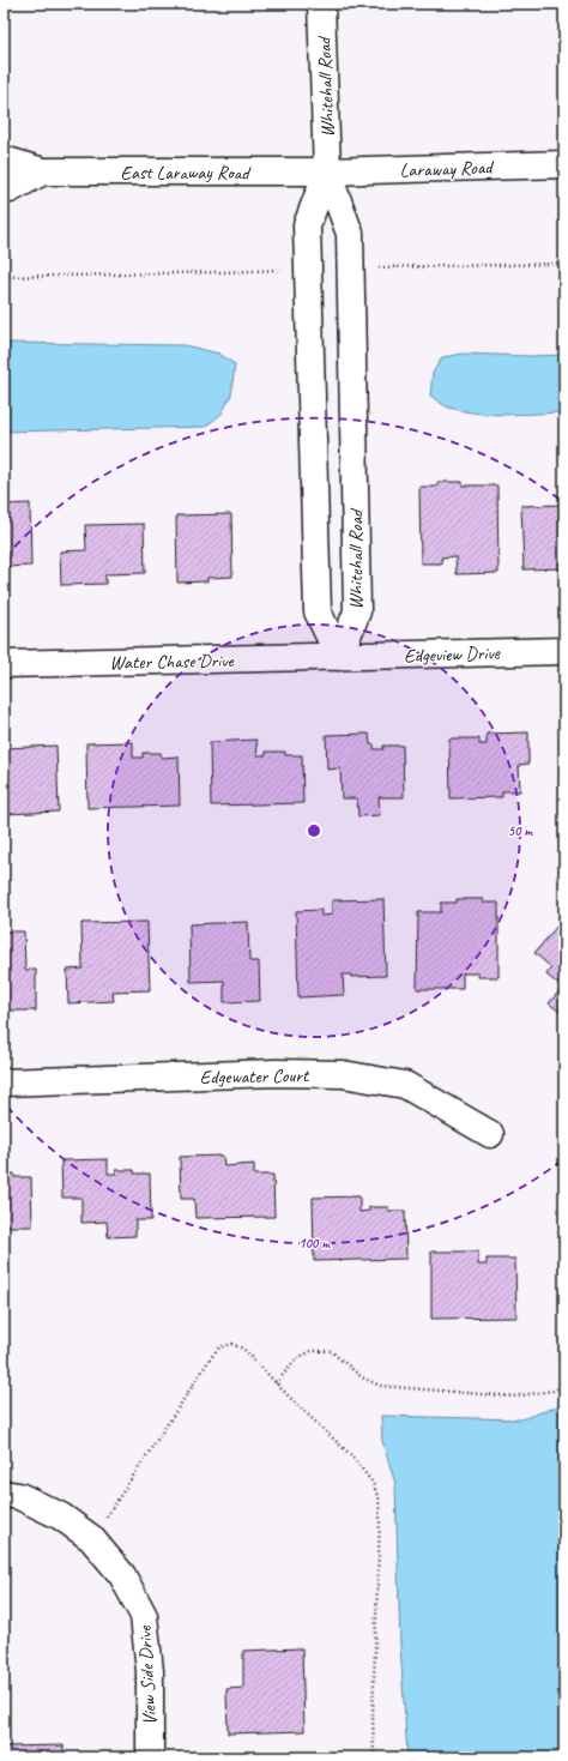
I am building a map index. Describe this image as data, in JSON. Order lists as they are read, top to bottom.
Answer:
{
  "streets": {
    "street": [
      "Whitehall Road",
      "Laraway Road",
      "East Laraway Road",
      "Edgeview Drive",
      "Water Chase Drive",
      "Edgewater Court",
      "View Side Drive"
    ]
  },
  "crossings": [
    ["Whitehall Road", "Laraway Road"],
    ["Whitehall Road", "East Laraway Road"],
    ["Whitehall Road", "Edgeview Drive"],
    ["Whitehall Road", "Water Chase Drive"],
    ["Laraway Road", "East Laraway Road"],
    ["Edgeview Drive", "Water Chase Drive"]
  ],
  "rings": ["50 m", "100 m"]
}
